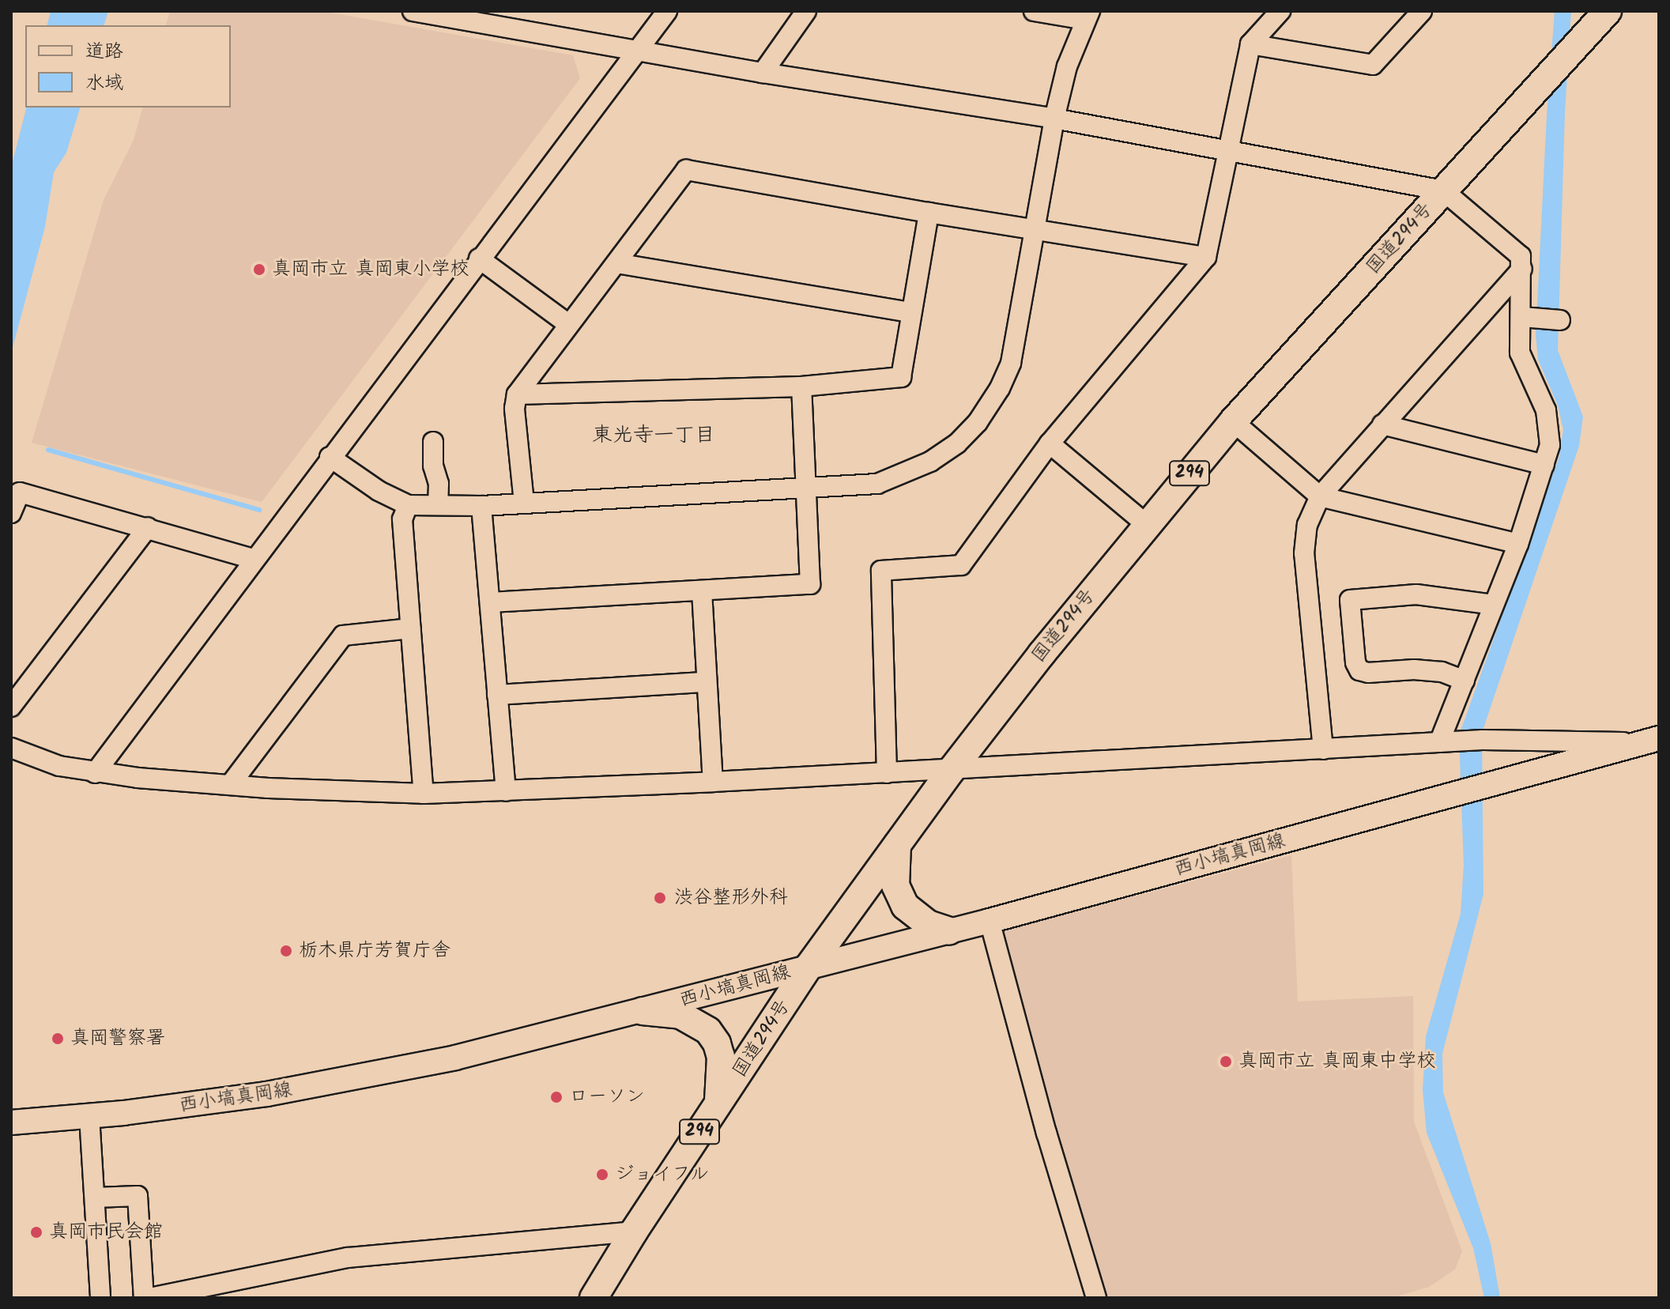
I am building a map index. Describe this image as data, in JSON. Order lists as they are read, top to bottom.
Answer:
{
  "streets": {
    "highway": ["国道294号", "294"],
    "main road": ["西小塙真岡線"]
  },
  "crossings": [
    ["国道294号", "西小塙真岡線"]
  ],
  "districts": ["東光寺一丁目"],
  "places": [
    "真岡市立 真岡東小学校",
    "渋谷整形外科",
    "栃木県庁芳賀庁舎",
    "真岡警察署",
    "真岡市立 真岡東中学校",
    "ローソン",
    "ジョイフル",
    "真岡市民会館"
  ],
  "legend": ["道路", "水域"]
}
